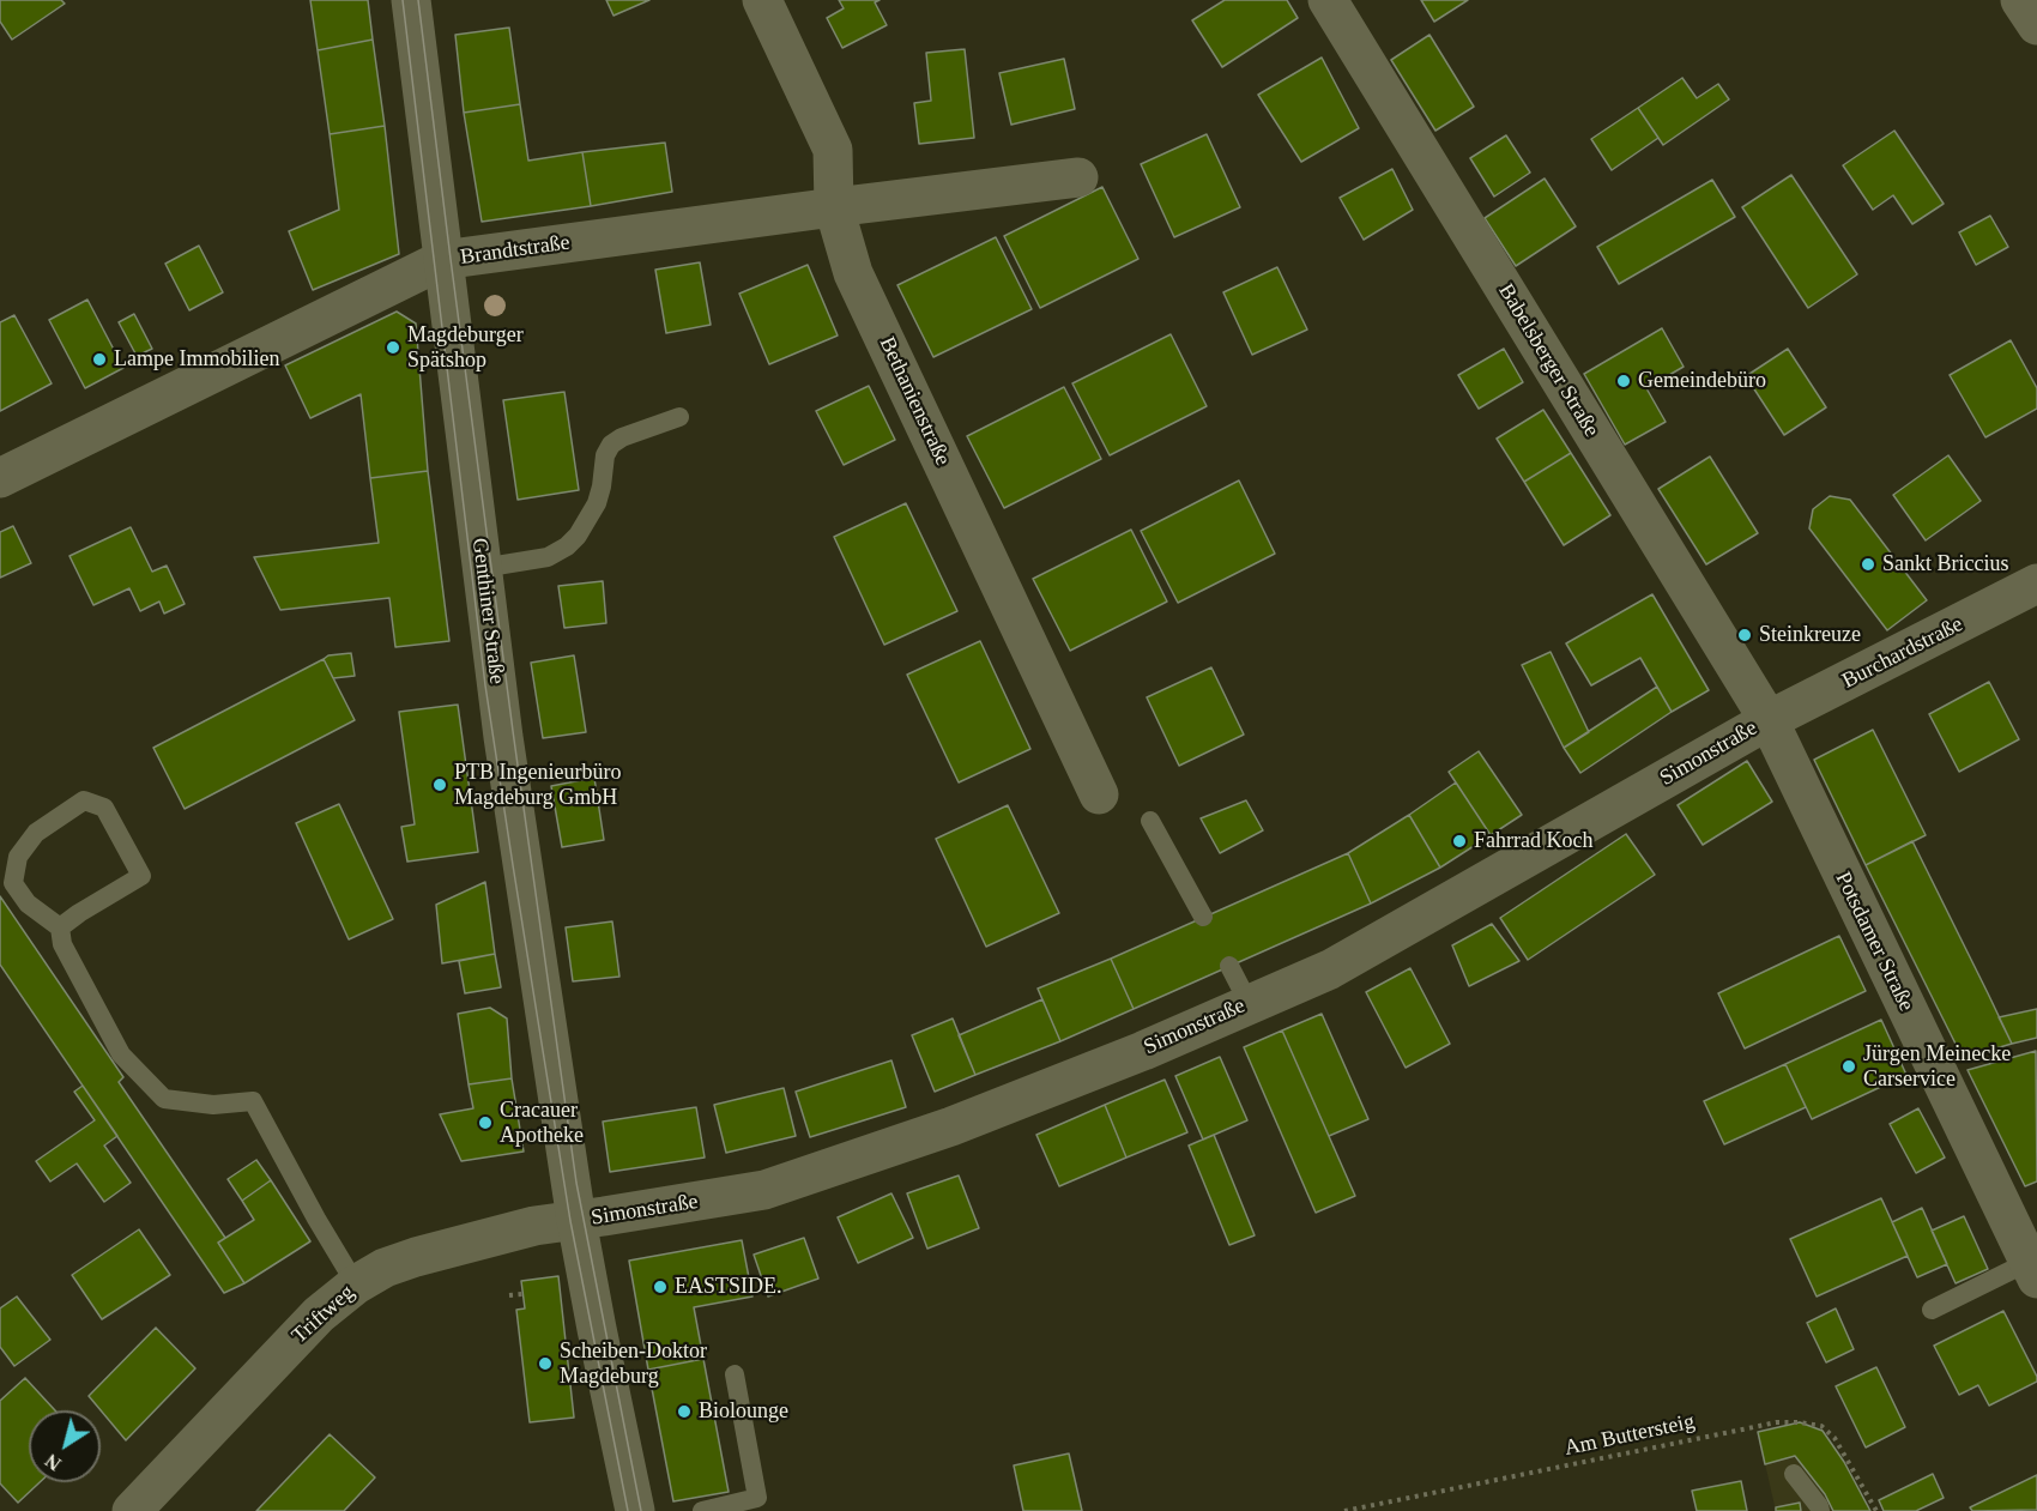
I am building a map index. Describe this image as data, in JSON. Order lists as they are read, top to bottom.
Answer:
{
  "streets": {
    "street": [
      "Brandtstraße",
      "Babelsberger Straße",
      "Bethanienstraße",
      "Genthiner Straße",
      "Burchardstraße",
      "Simonstraße",
      "Potsdamer Straße",
      "Triftweg"
    ],
    "path": ["Am Buttersteig"]
  },
  "crossings": [
    ["Brandtstraße", "Bethanienstraße"],
    ["Brandtstraße", "Genthiner Straße"],
    ["Babelsberger Straße", "Burchardstraße"],
    ["Babelsberger Straße", "Simonstraße"],
    ["Babelsberger Straße", "Potsdamer Straße"],
    ["Genthiner Straße", "Simonstraße"],
    ["Genthiner Straße", "Triftweg"],
    ["Burchardstraße", "Simonstraße"],
    ["Burchardstraße", "Potsdamer Straße"],
    ["Simonstraße", "Potsdamer Straße"],
    ["Simonstraße", "Triftweg"]
  ],
  "places": [
    "Magdeburger Spätshop",
    "Lampe Immobilien",
    "Gemeindebüro",
    "Sankt Briccius",
    "Steinkreuze",
    "PTB Ingenieurbüro Magdeburg GmbH",
    "Fahrrad Koch",
    "Jürgen Meinecke Carservice",
    "Cracauer Apotheke",
    "EASTSIDE.",
    "Scheiben-Doktor Magdeburg",
    "Biolounge"
  ],
  "north": "bottom left"
}
